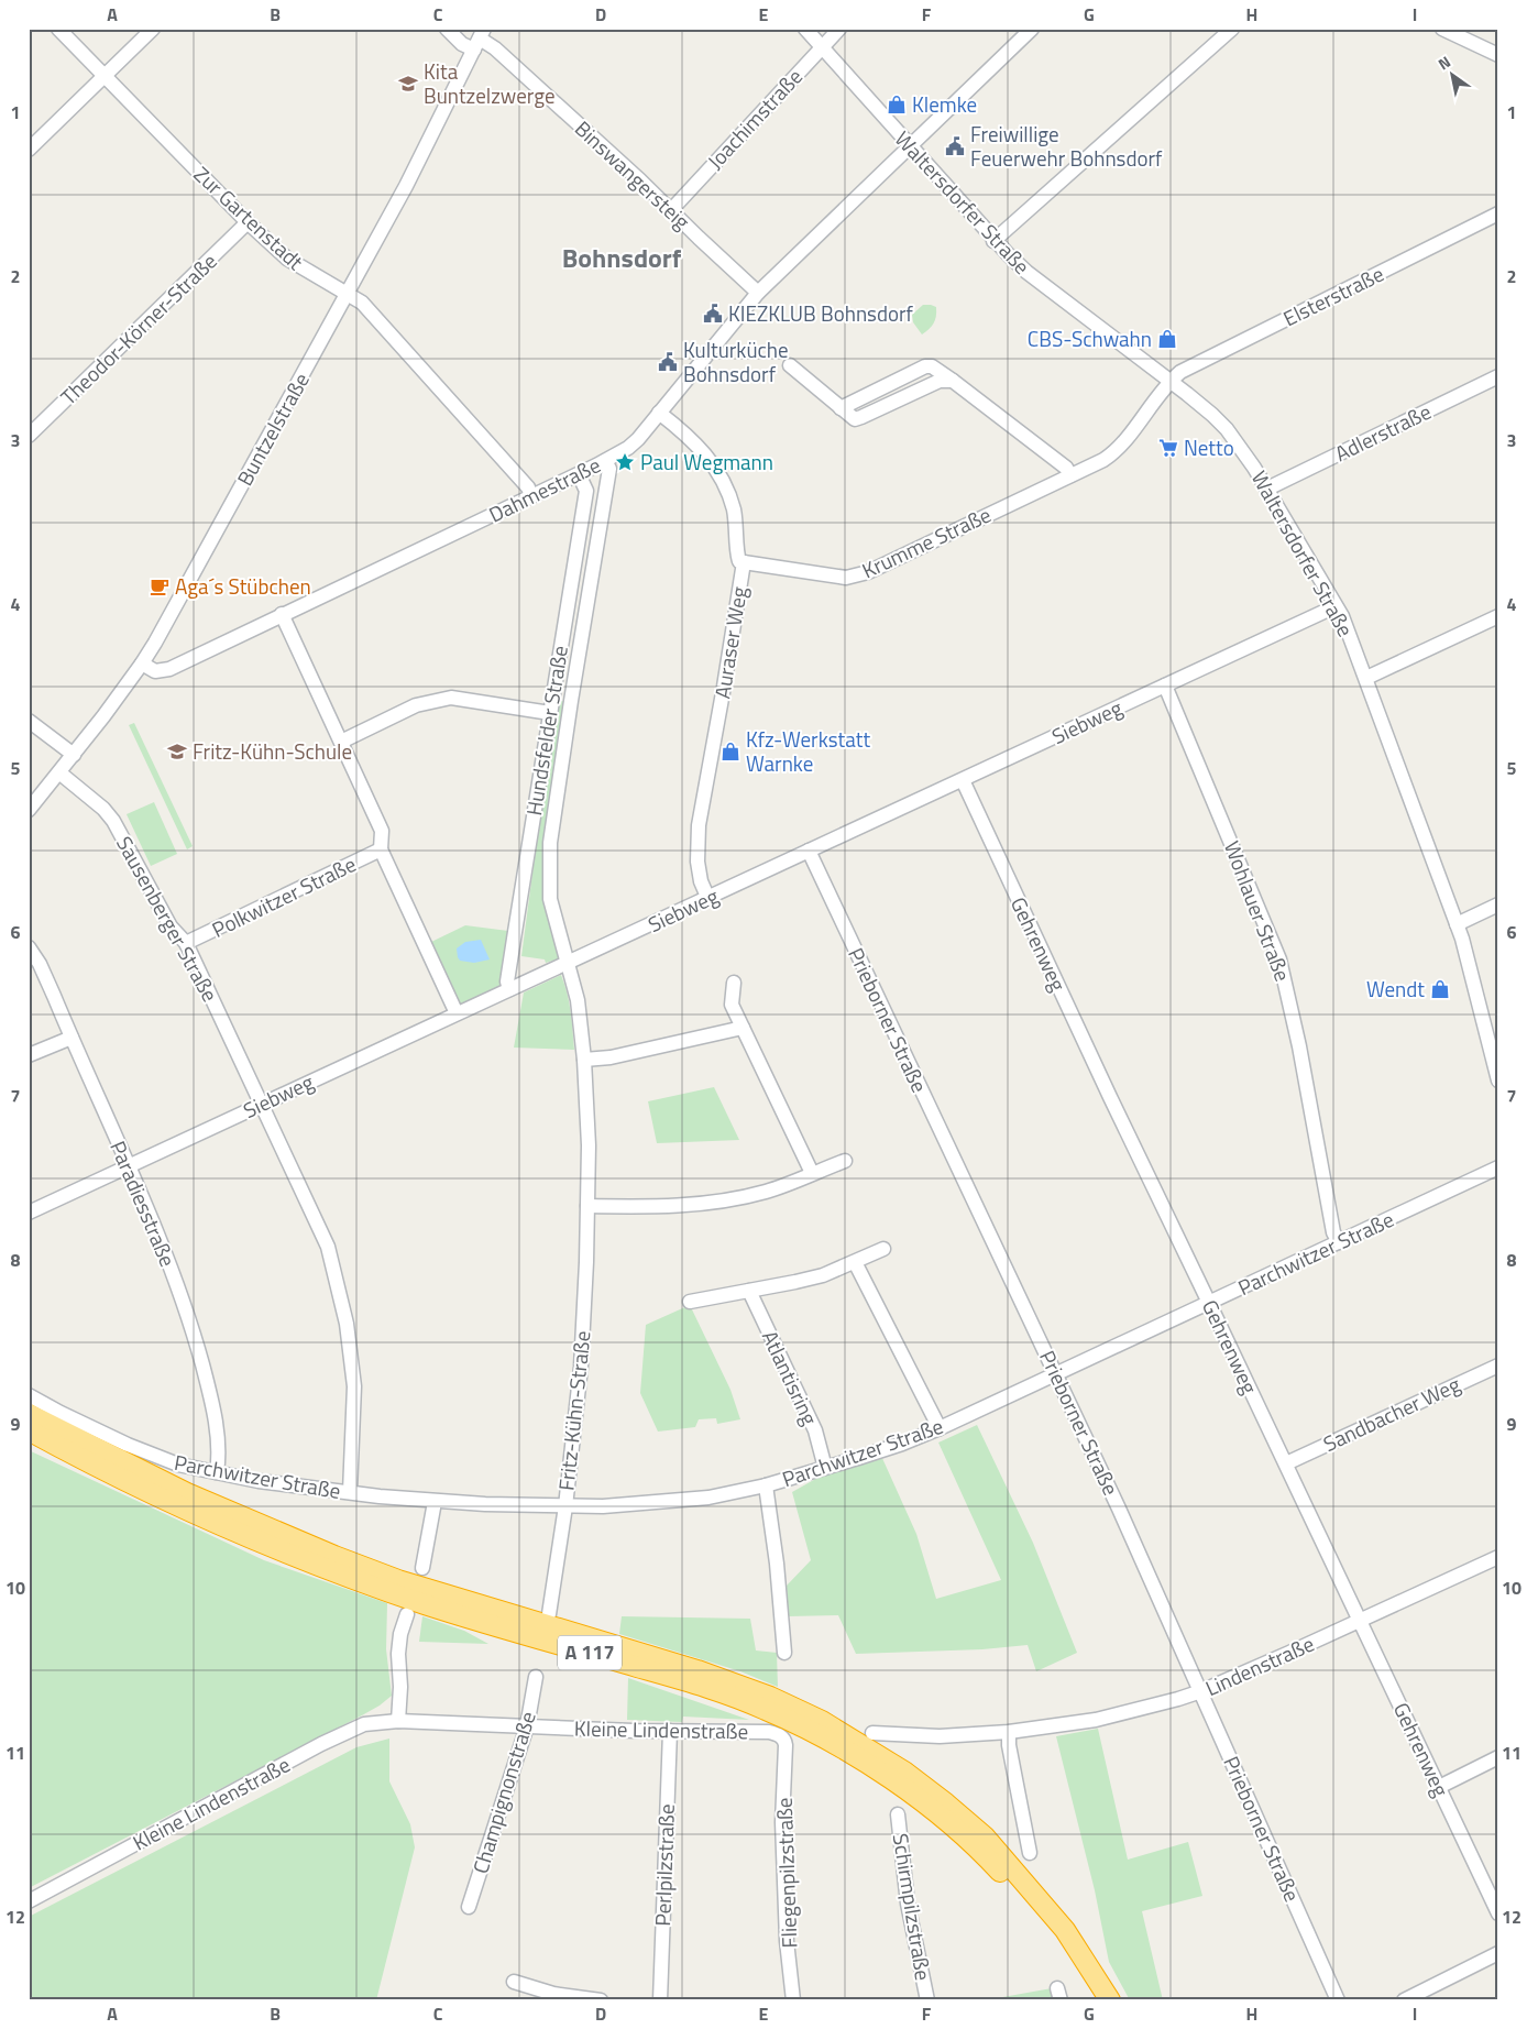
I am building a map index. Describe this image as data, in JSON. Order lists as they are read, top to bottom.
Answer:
{
  "streets": {
    "highway": ["A 117"],
    "street": [
      "Joachimstraße",
      "Binswangersteig",
      "Waltersdorfer Straße",
      "Zur Gartenstadt",
      "Elsterstraße",
      "Theodor-Körner-Straße",
      "Buntzelstraße",
      "Adlerstraße",
      "Dahmestraße",
      "Krumme Straße",
      "Auraser Weg",
      "Siebweg",
      "Hundsfelder Straße",
      "Polkwitzer Straße",
      "Wohlauer Straße",
      "Sausenberger Straße",
      "Gehrenweg",
      "Prieborner Straße",
      "Paradiesstraße",
      "Parchwitzer Straße",
      "Atlantisring",
      "Fritz-Kühn-Straße",
      "Sandbacher Weg",
      "Lindenstraße",
      "Kleine Lindenstraße",
      "Champignonstraße",
      "Perlpilzstraße",
      "Fliegenpilzstraße",
      "Schirmpilzstraße"
    ]
  },
  "crossings": [
    ["Joachimstraße", "Binswangersteig"],
    ["Joachimstraße", "Waltersdorfer Straße"],
    ["Binswangersteig", "Buntzelstraße"],
    ["Binswangersteig", "Dahmestraße"],
    ["Waltersdorfer Straße", "Elsterstraße"],
    ["Waltersdorfer Straße", "Adlerstraße"],
    ["Waltersdorfer Straße", "Dahmestraße"],
    ["Waltersdorfer Straße", "Krumme Straße"],
    ["Waltersdorfer Straße", "Siebweg"],
    ["Zur Gartenstadt", "Theodor-Körner-Straße"],
    ["Zur Gartenstadt", "Buntzelstraße"],
    ["Zur Gartenstadt", "Dahmestraße"],
    ["Elsterstraße", "Krumme Straße"],
    ["Buntzelstraße", "Dahmestraße"],
    ["Buntzelstraße", "Sausenberger Straße"],
    ["Dahmestraße", "Auraser Weg"],
    ["Dahmestraße", "Hundsfelder Straße"],
    ["Krumme Straße", "Auraser Weg"],
    ["Auraser Weg", "Siebweg"],
    ["Siebweg", "Hundsfelder Straße"],
    ["Siebweg", "Wohlauer Straße"],
    ["Siebweg", "Sausenberger Straße"],
    ["Siebweg", "Gehrenweg"],
    ["Siebweg", "Prieborner Straße"],
    ["Siebweg", "Paradiesstraße"],
    ["Siebweg", "Fritz-Kühn-Straße"],
    ["Hundsfelder Straße", "Fritz-Kühn-Straße"],
    ["Polkwitzer Straße", "Sausenberger Straße"],
    ["Wohlauer Straße", "Parchwitzer Straße"],
    ["Sausenberger Straße", "Parchwitzer Straße"],
    ["Gehrenweg", "Parchwitzer Straße"],
    ["Gehrenweg", "Sandbacher Weg"],
    ["Gehrenweg", "Lindenstraße"],
    ["Prieborner Straße", "Parchwitzer Straße"],
    ["Prieborner Straße", "Lindenstraße"],
    ["Paradiesstraße", "Parchwitzer Straße"],
    ["Parchwitzer Straße", "Atlantisring"],
    ["Parchwitzer Straße", "Fritz-Kühn-Straße"],
    ["Kleine Lindenstraße", "Champignonstraße"],
    ["Kleine Lindenstraße", "Perlpilzstraße"],
    ["Kleine Lindenstraße", "Fliegenpilzstraße"]
  ],
  "districts": ["Bohnsdorf"],
  "places": {
    "school or university": ["Kita Buntzelzwerge", "Fritz-Kühn-Schule"],
    "shop": [
      "Klemke",
      "CBS-Schwahn",
      "Kfz-Werkstatt Warnke",
      "Wendt"
    ],
    "public building": ["Freiwillige Feuerwehr Bohnsdorf", "KIEZKLUB Bohnsdorf", "Kulturküche Bohnsdorf"],
    "supermarket": ["Netto"],
    "place": ["Paul Wegmann"],
    "cafe": ["Aga´s Stübchen"]
  },
  "north": "top left",
  "grid": {
    "columns": [
      "A",
      "B",
      "C",
      "D",
      "E",
      "F",
      "G",
      "H",
      "I"
    ],
    "rows": [
      "1",
      "2",
      "3",
      "4",
      "5",
      "6",
      "7",
      "8",
      "9",
      "10",
      "11",
      "12"
    ]
  }
}
